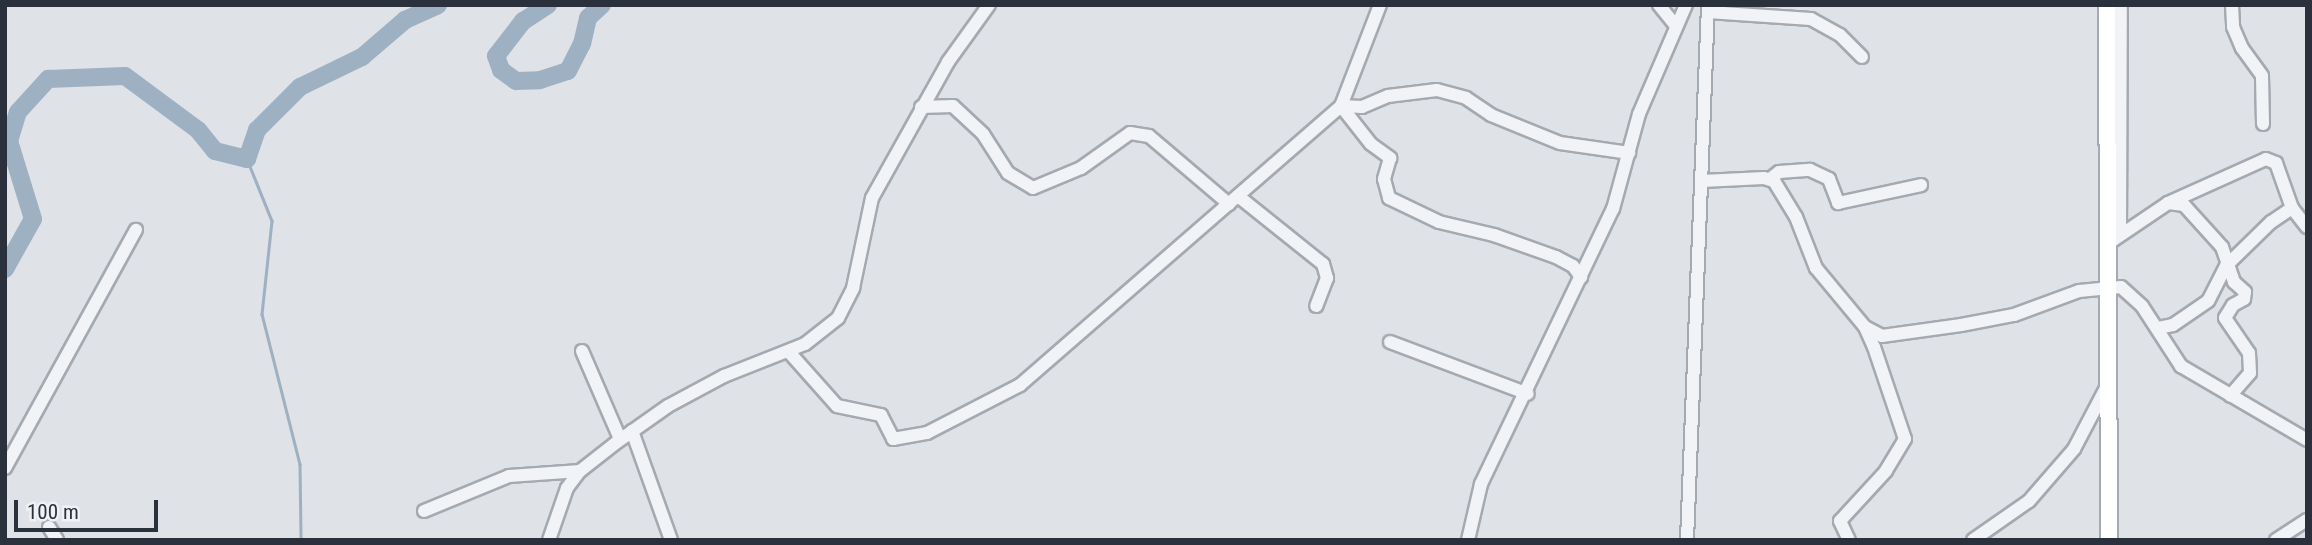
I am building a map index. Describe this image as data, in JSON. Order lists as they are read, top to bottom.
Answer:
{
  "scale_bar": "100 m"
}
